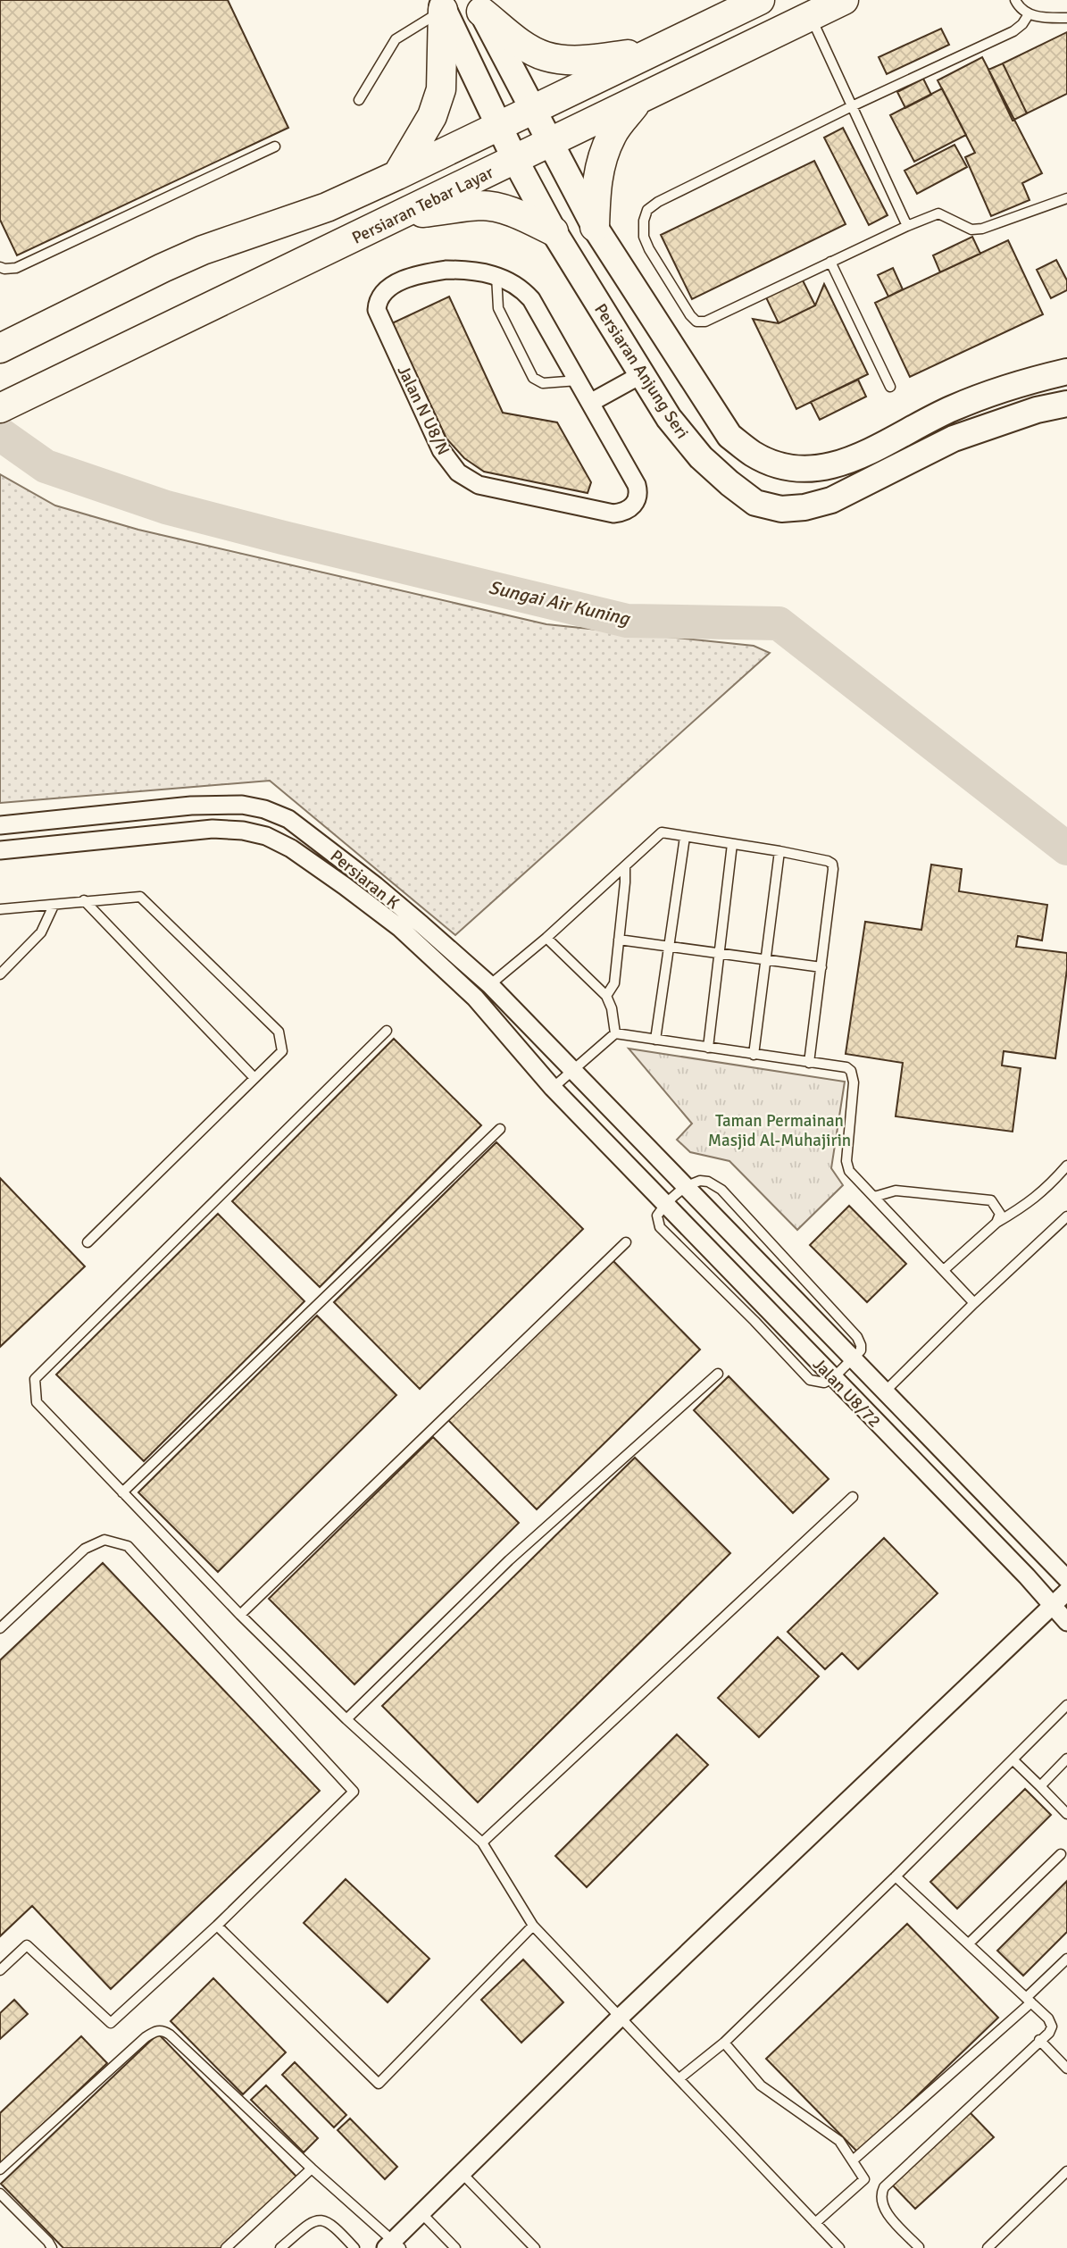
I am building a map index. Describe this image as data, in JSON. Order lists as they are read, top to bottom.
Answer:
{
  "streets": {
    "main road": ["Persiaran Tebar Layar"],
    "street": [
      "Persiaran Anjung Seri",
      "Jalan N U8/N",
      "Persiaran K",
      "Jalan U8/72"
    ]
  },
  "crossings": [
    ["Persiaran Tebar Layar", "Persiaran Anjung Seri"],
    ["Persiaran K", "Jalan U8/72"]
  ],
  "water": ["Sungai Air Kuning"],
  "parks": ["Taman Permainan Masjid Al-Muhajirin"]
}
